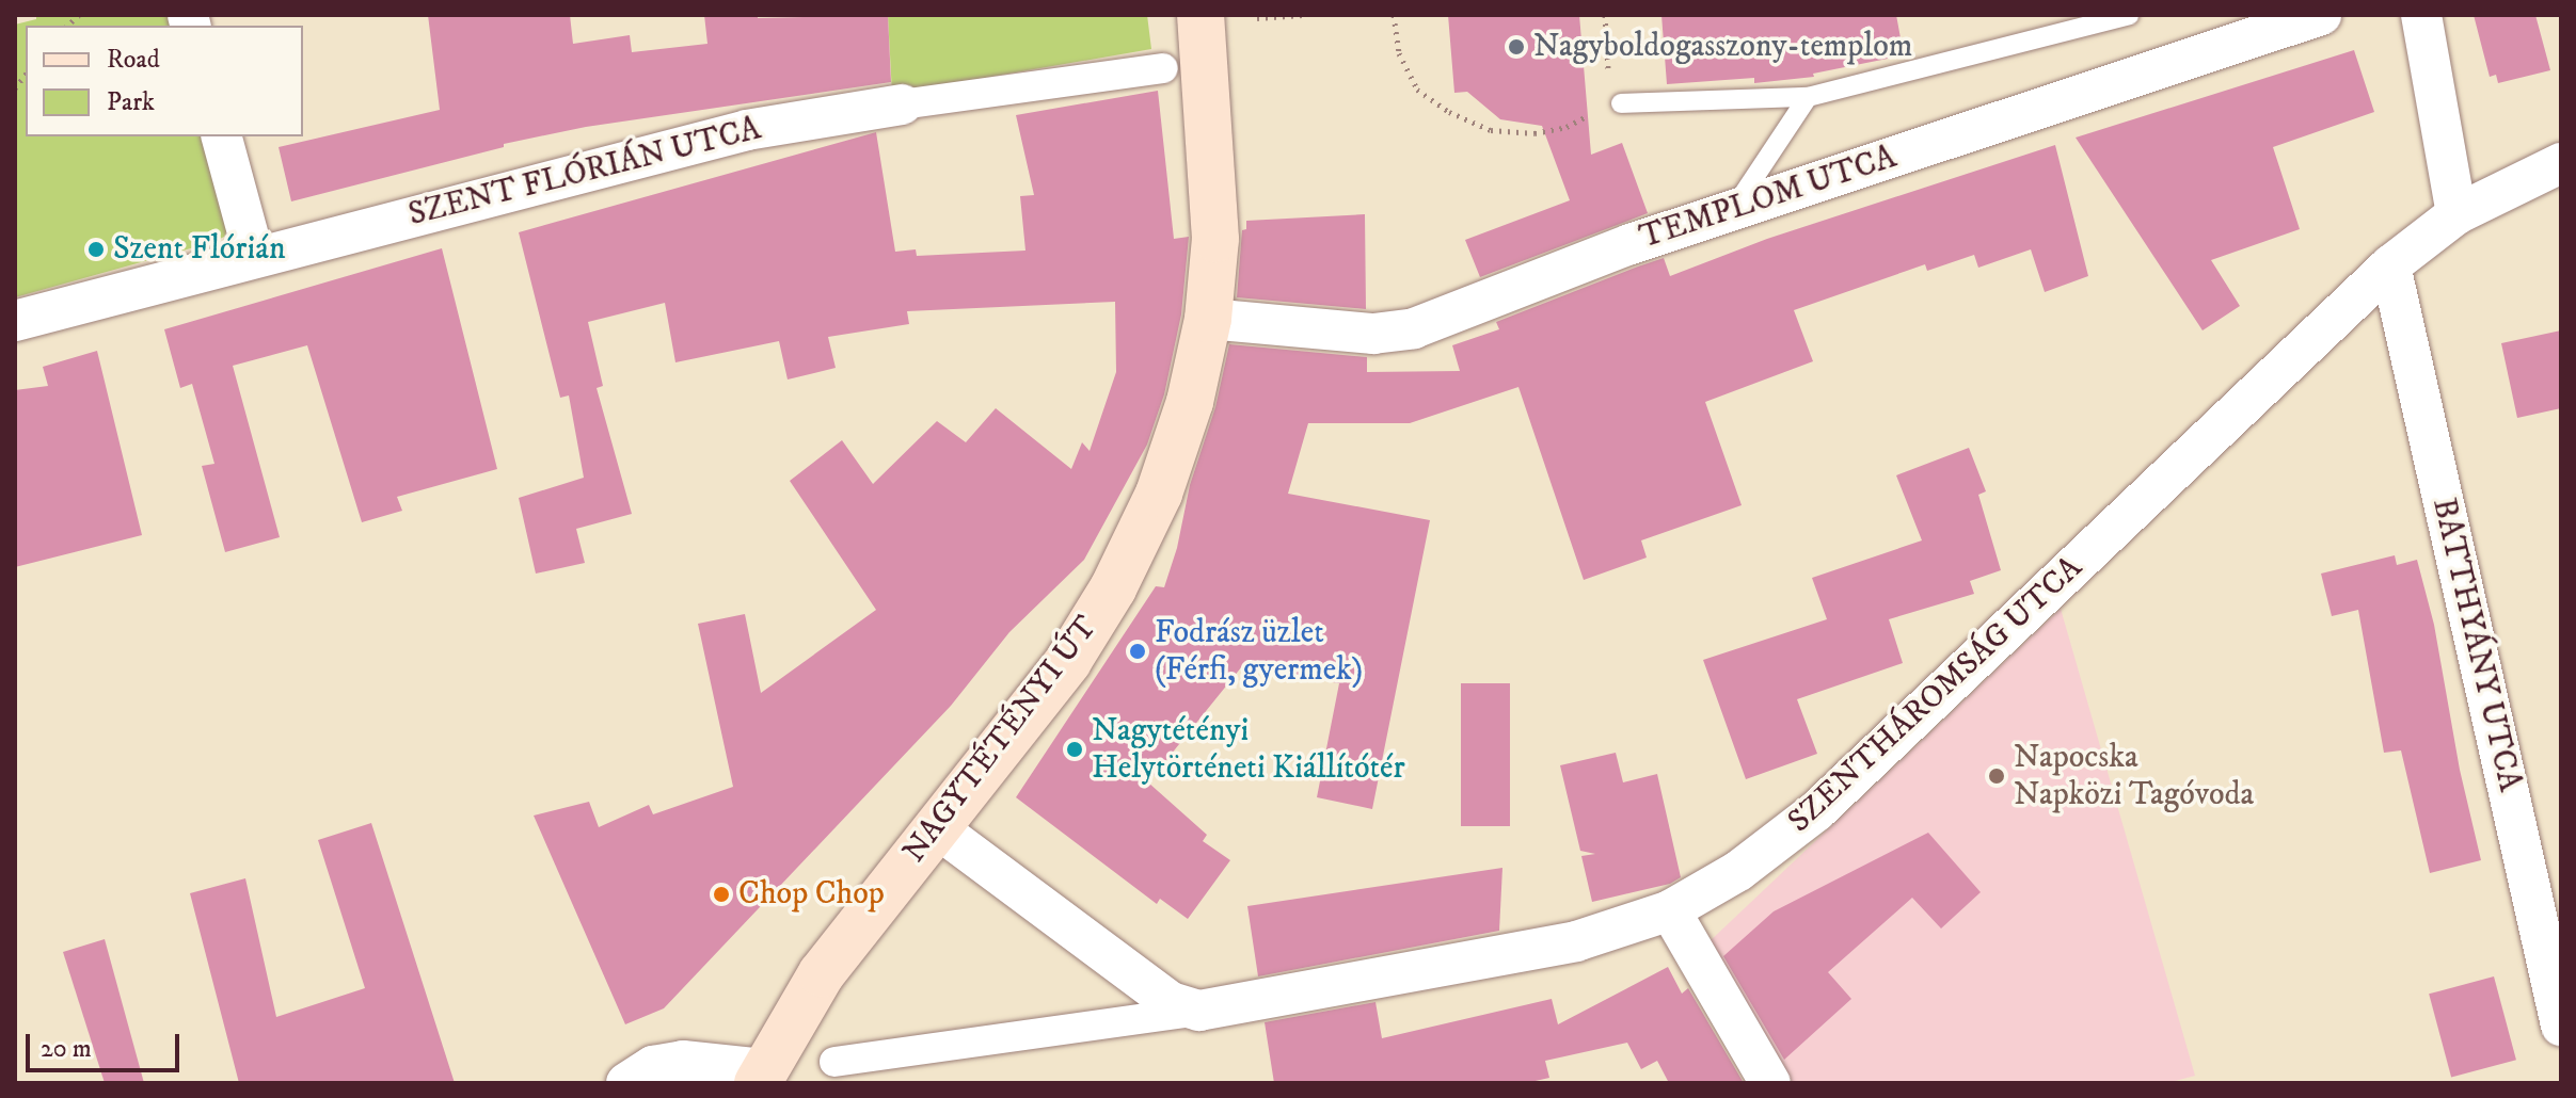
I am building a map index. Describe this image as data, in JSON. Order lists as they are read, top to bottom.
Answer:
{
  "streets": {
    "main road": ["NAGYTÉTÉNYI ÚT"],
    "street": [
      "SZENT FLÓRIÁN UTCA",
      "TEMPLOM UTCA",
      "BATTHYÁNY UTCA",
      "SZENTHÁROMSÁG UTCA"
    ]
  },
  "crossings": [
    ["TEMPLOM UTCA", "NAGYTÉTÉNYI ÚT"],
    ["BATTHYÁNY UTCA", "SZENTHÁROMSÁG UTCA"]
  ],
  "places": [
    "Nagyboldogasszony-templom",
    "Szent Flórián",
    "Fodrász üzlet (Férfi, gyermek)",
    "Nagytétényi Helytörténeti Kiállítótér",
    "Napocska Napközi Tagóvoda",
    "Chop Chop"
  ],
  "legend": ["Road", "Park"],
  "scale_bar": "20 m"
}
